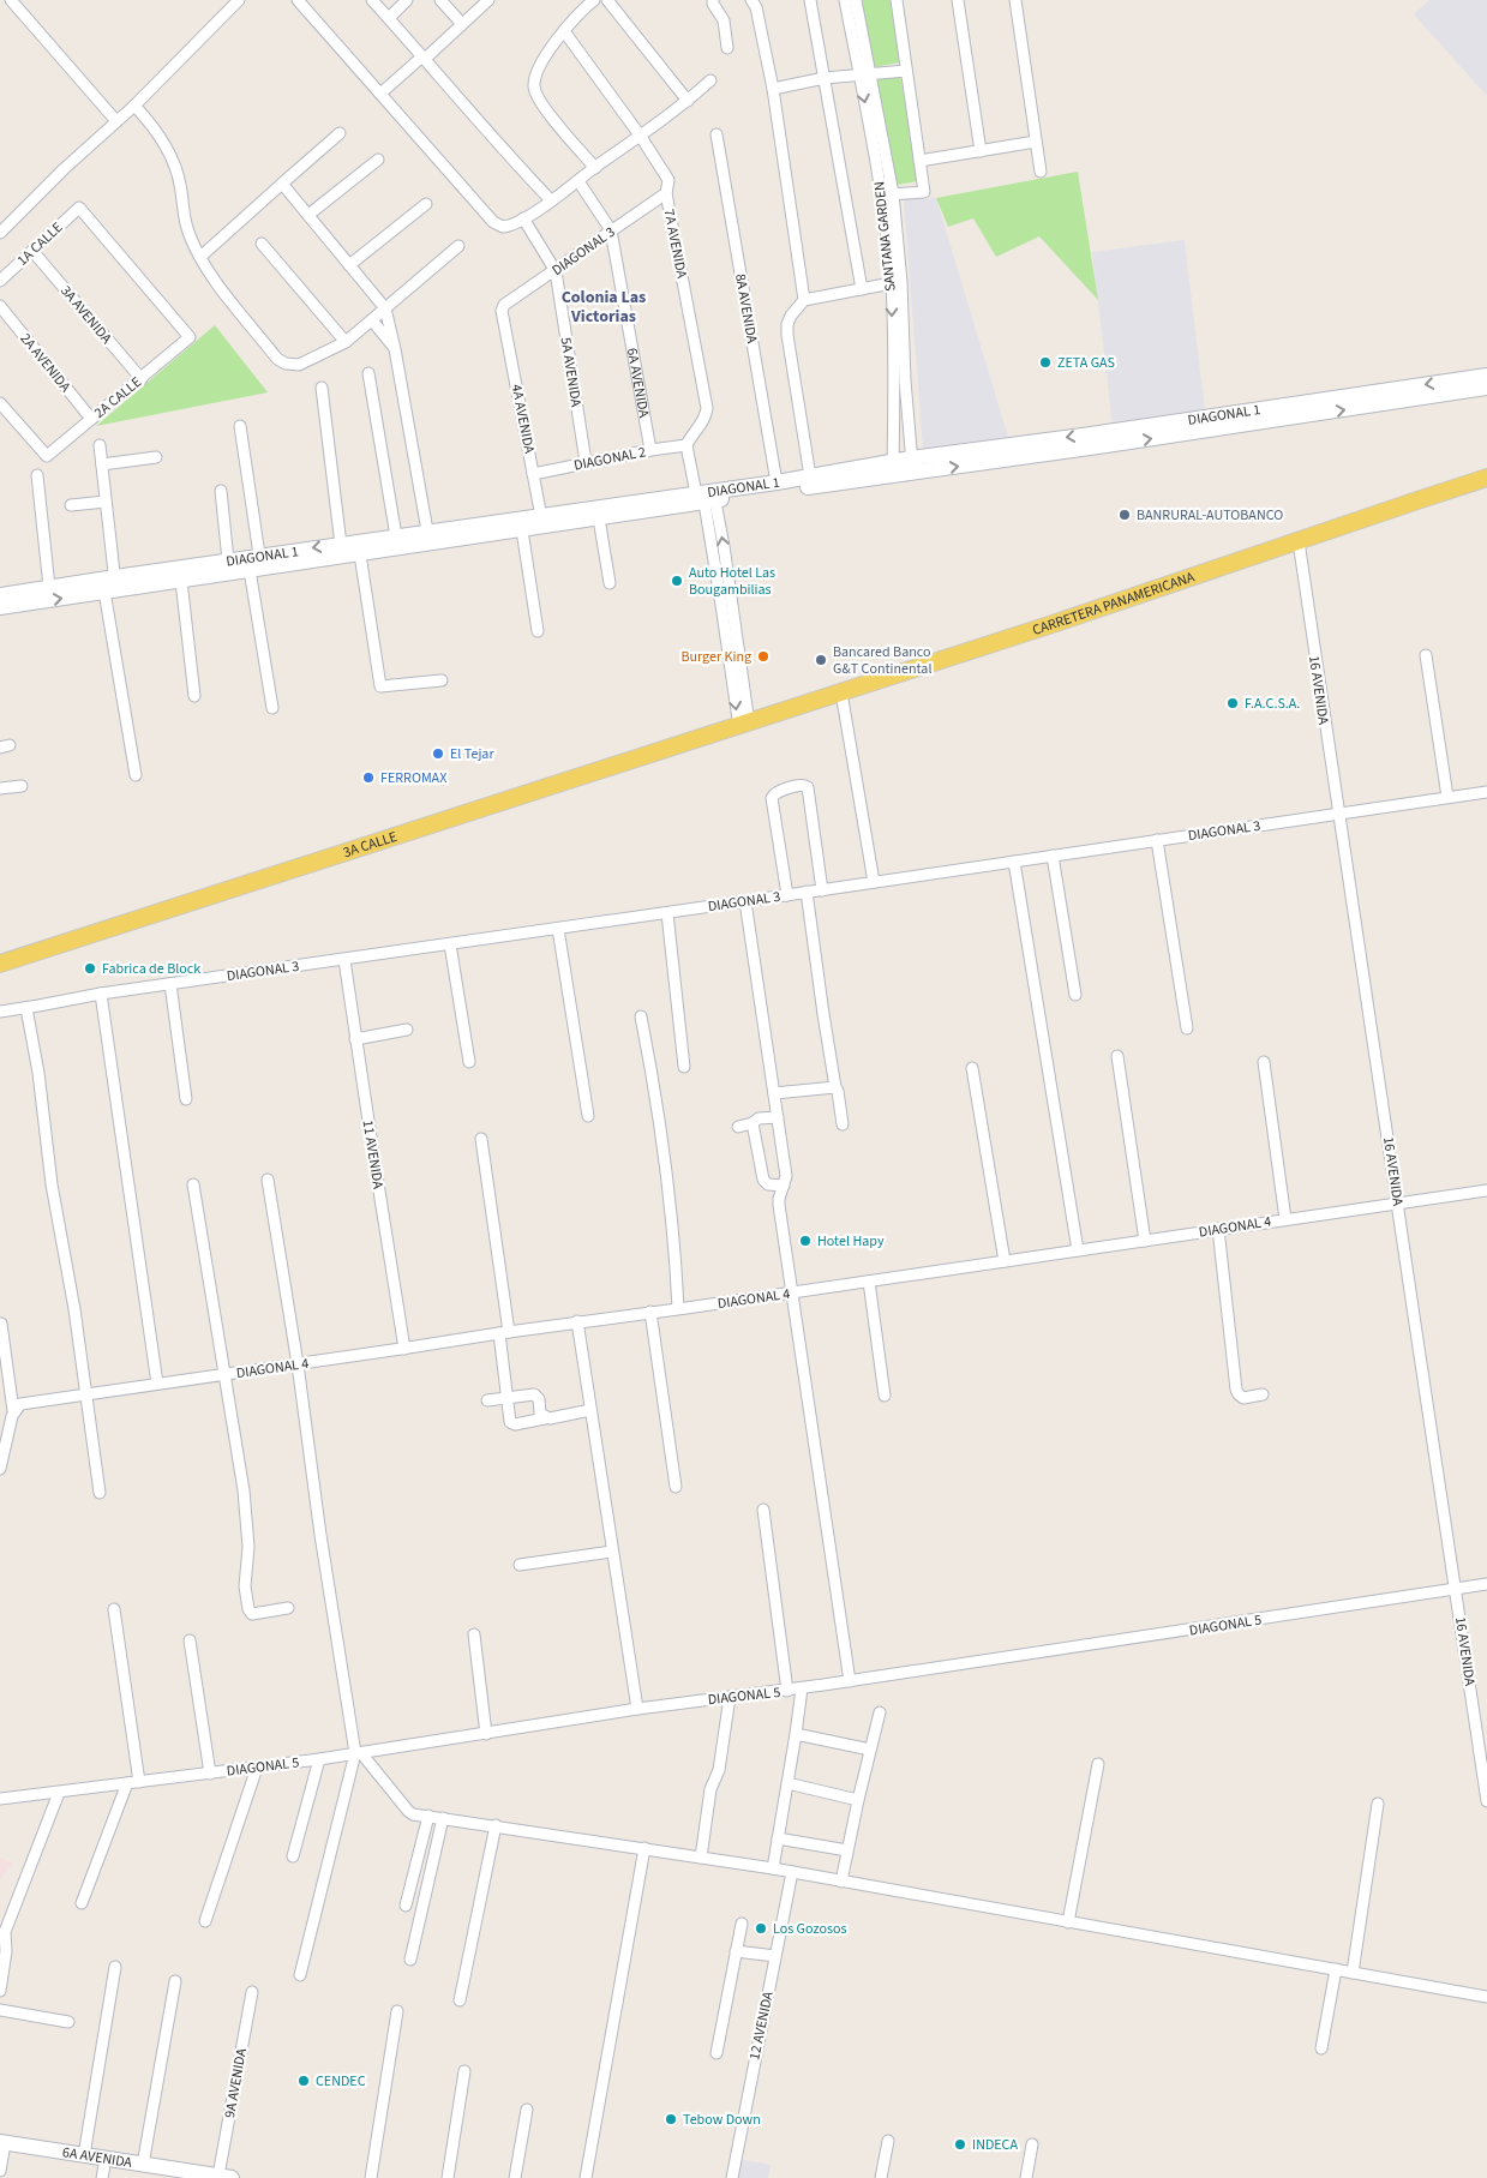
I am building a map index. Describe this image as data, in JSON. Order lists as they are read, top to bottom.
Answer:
{
  "streets": {
    "main road": [
      "6A AVENIDA",
      "DIAGONAL 1",
      "CARRETERA PANAMERICANA",
      "3A CALLE"
    ],
    "street": [
      "SANTANA GARDEN",
      "1A CALLE",
      "7A AVENIDA",
      "DIAGONAL 3",
      "8A AVENIDA",
      "3A AVENIDA",
      "2A AVENIDA",
      "5A AVENIDA",
      "2A CALLE",
      "4A AVENIDA",
      "DIAGONAL 2",
      "16 AVENIDA",
      "11 AVENIDA",
      "DIAGONAL 4",
      "DIAGONAL 5",
      "12 AVENIDA",
      "9A AVENIDA"
    ]
  },
  "crossings": [
    ["SANTANA GARDEN", "DIAGONAL 1"],
    ["1A CALLE", "3A AVENIDA"],
    ["1A CALLE", "2A CALLE"],
    ["7A AVENIDA", "DIAGONAL 3"],
    ["7A AVENIDA", "DIAGONAL 2"],
    ["DIAGONAL 3", "5A AVENIDA"],
    ["DIAGONAL 3", "6A AVENIDA"],
    ["DIAGONAL 3", "4A AVENIDA"],
    ["DIAGONAL 3", "16 AVENIDA"],
    ["DIAGONAL 3", "11 AVENIDA"],
    ["8A AVENIDA", "DIAGONAL 1"],
    ["3A AVENIDA", "2A CALLE"],
    ["2A AVENIDA", "2A CALLE"],
    ["5A AVENIDA", "DIAGONAL 2"],
    ["6A AVENIDA", "DIAGONAL 2"],
    ["6A AVENIDA", "9A AVENIDA"],
    ["DIAGONAL 1", "4A AVENIDA"],
    ["4A AVENIDA", "DIAGONAL 2"],
    ["CARRETERA PANAMERICANA", "16 AVENIDA"],
    ["CARRETERA PANAMERICANA", "3A CALLE"],
    ["16 AVENIDA", "DIAGONAL 4"],
    ["16 AVENIDA", "DIAGONAL 5"],
    ["11 AVENIDA", "DIAGONAL 4"]
  ],
  "districts": ["Colonia Las Victorias"],
  "places": [
    "ZETA GAS",
    "BANRURAL-AUTOBANCO",
    "Auto Hotel Las Bougambilias",
    "Burger King",
    "Bancared Banco G&T Continental",
    "F.A.C.S.A.",
    "El Tejar",
    "FERROMAX",
    "Fabrica de Block",
    "Hotel Hapy",
    "Los Gozosos",
    "CENDEC",
    "Tebow Down",
    "INDECA"
  ]
}
